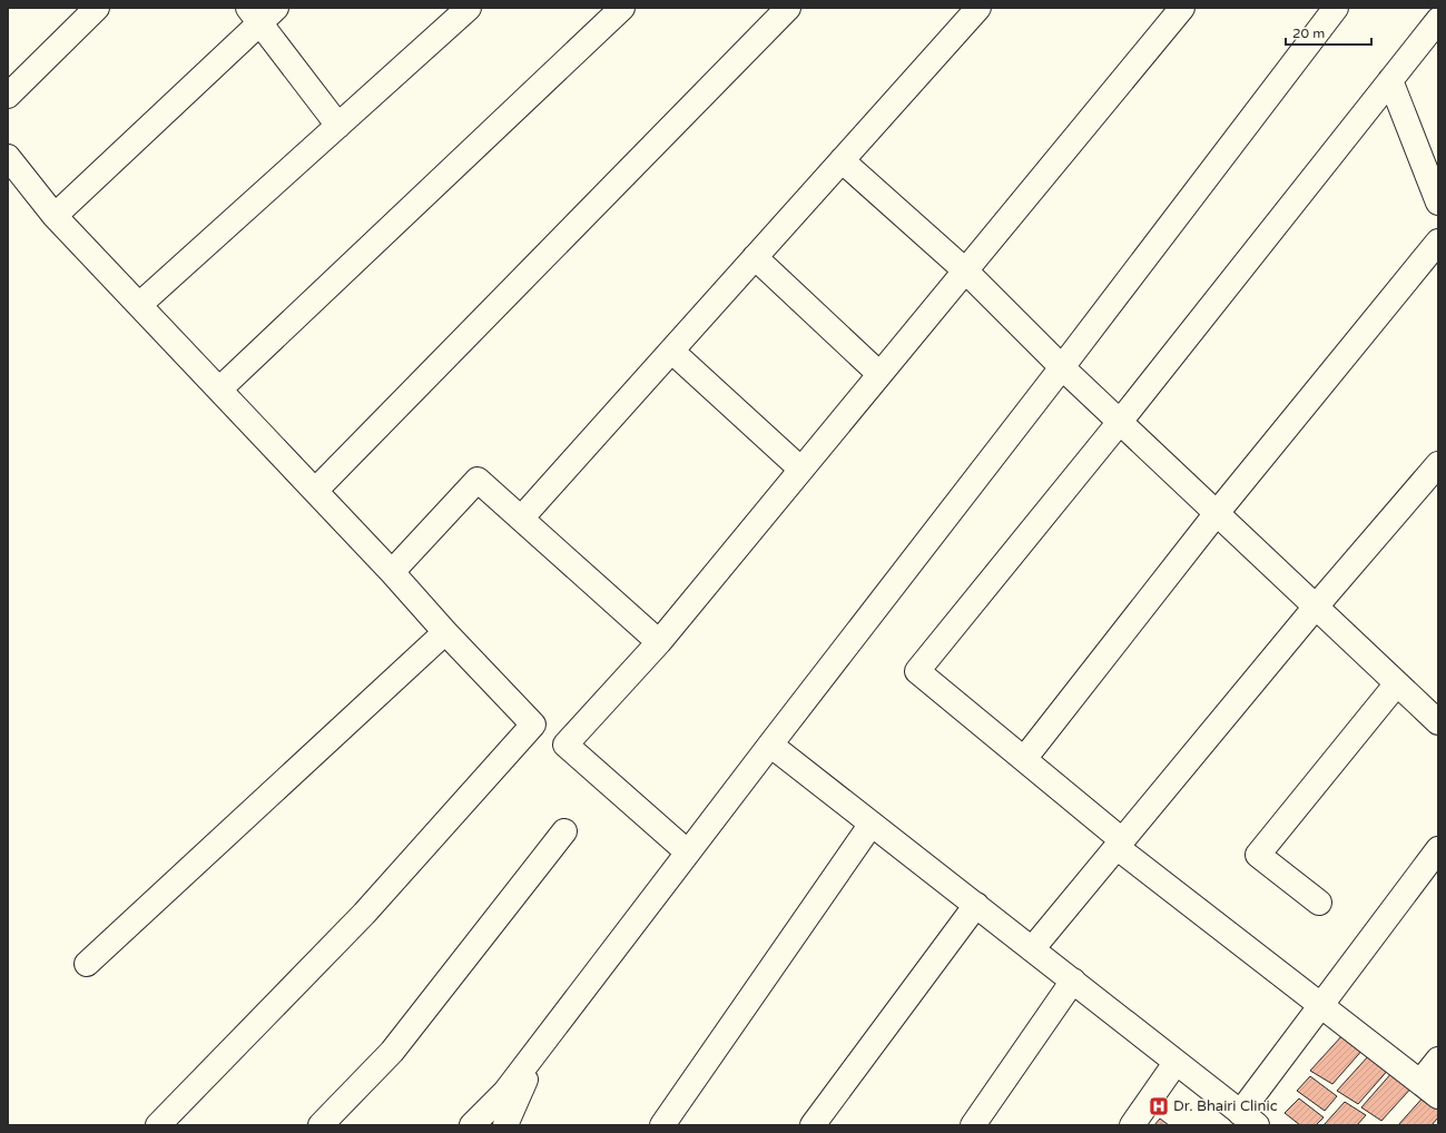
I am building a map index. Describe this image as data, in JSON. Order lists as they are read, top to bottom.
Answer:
{
  "places": {
    "hospital": ["Dr. Bhairi Clinic"]
  },
  "scale_bar": "20 m"
}
